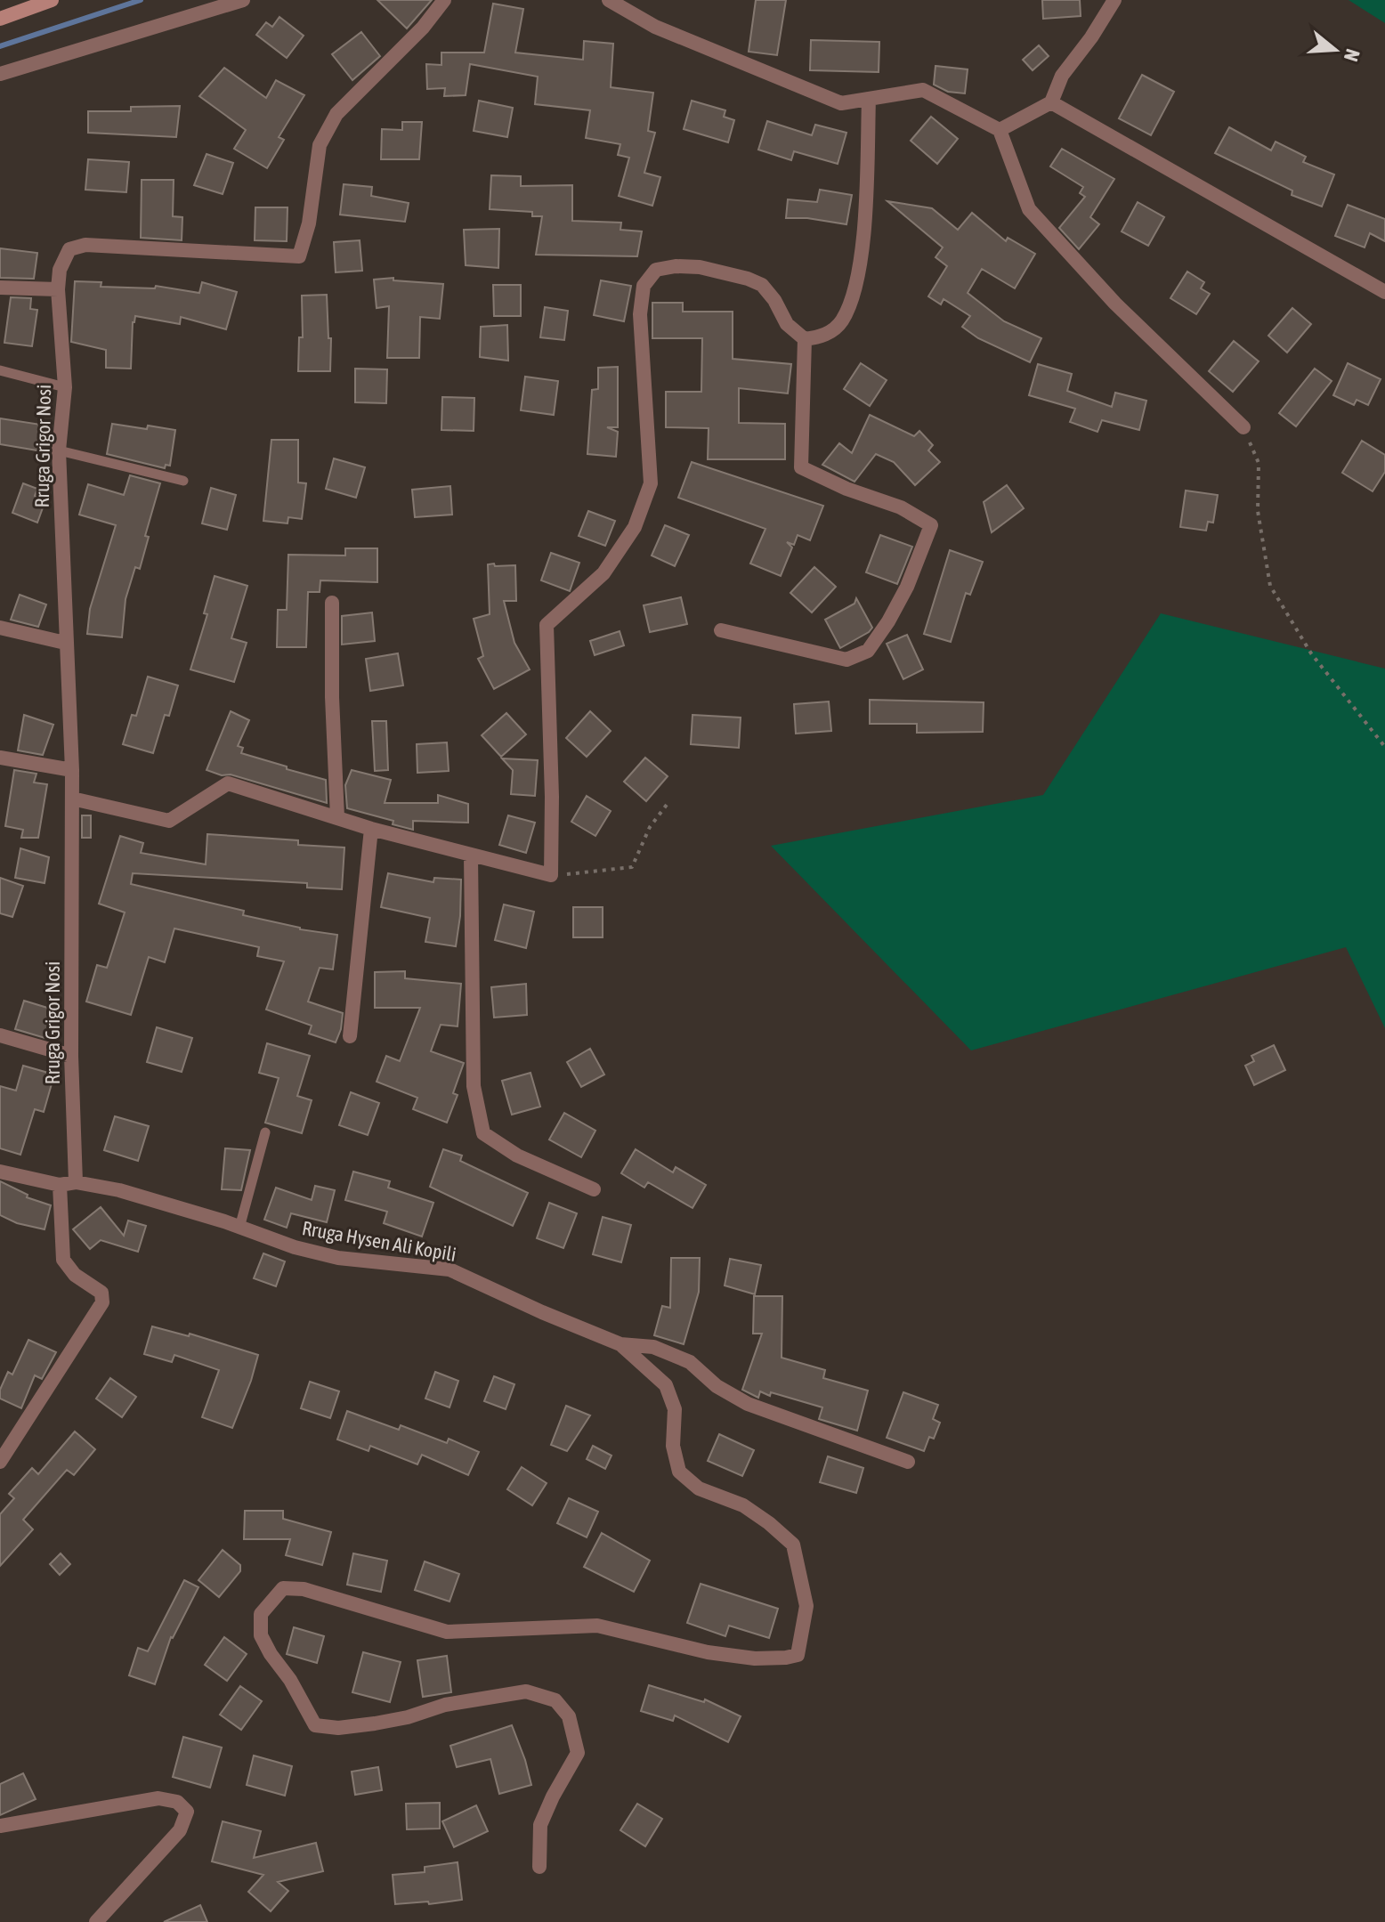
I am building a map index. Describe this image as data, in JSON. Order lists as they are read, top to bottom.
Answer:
{
  "streets": {
    "street": ["Rruga Grigor Nosi", "Rruga Hysen Ali Kopili"]
  },
  "crossings": [
    ["Rruga Grigor Nosi", "Rruga Hysen Ali Kopili"]
  ],
  "north": "right"
}
